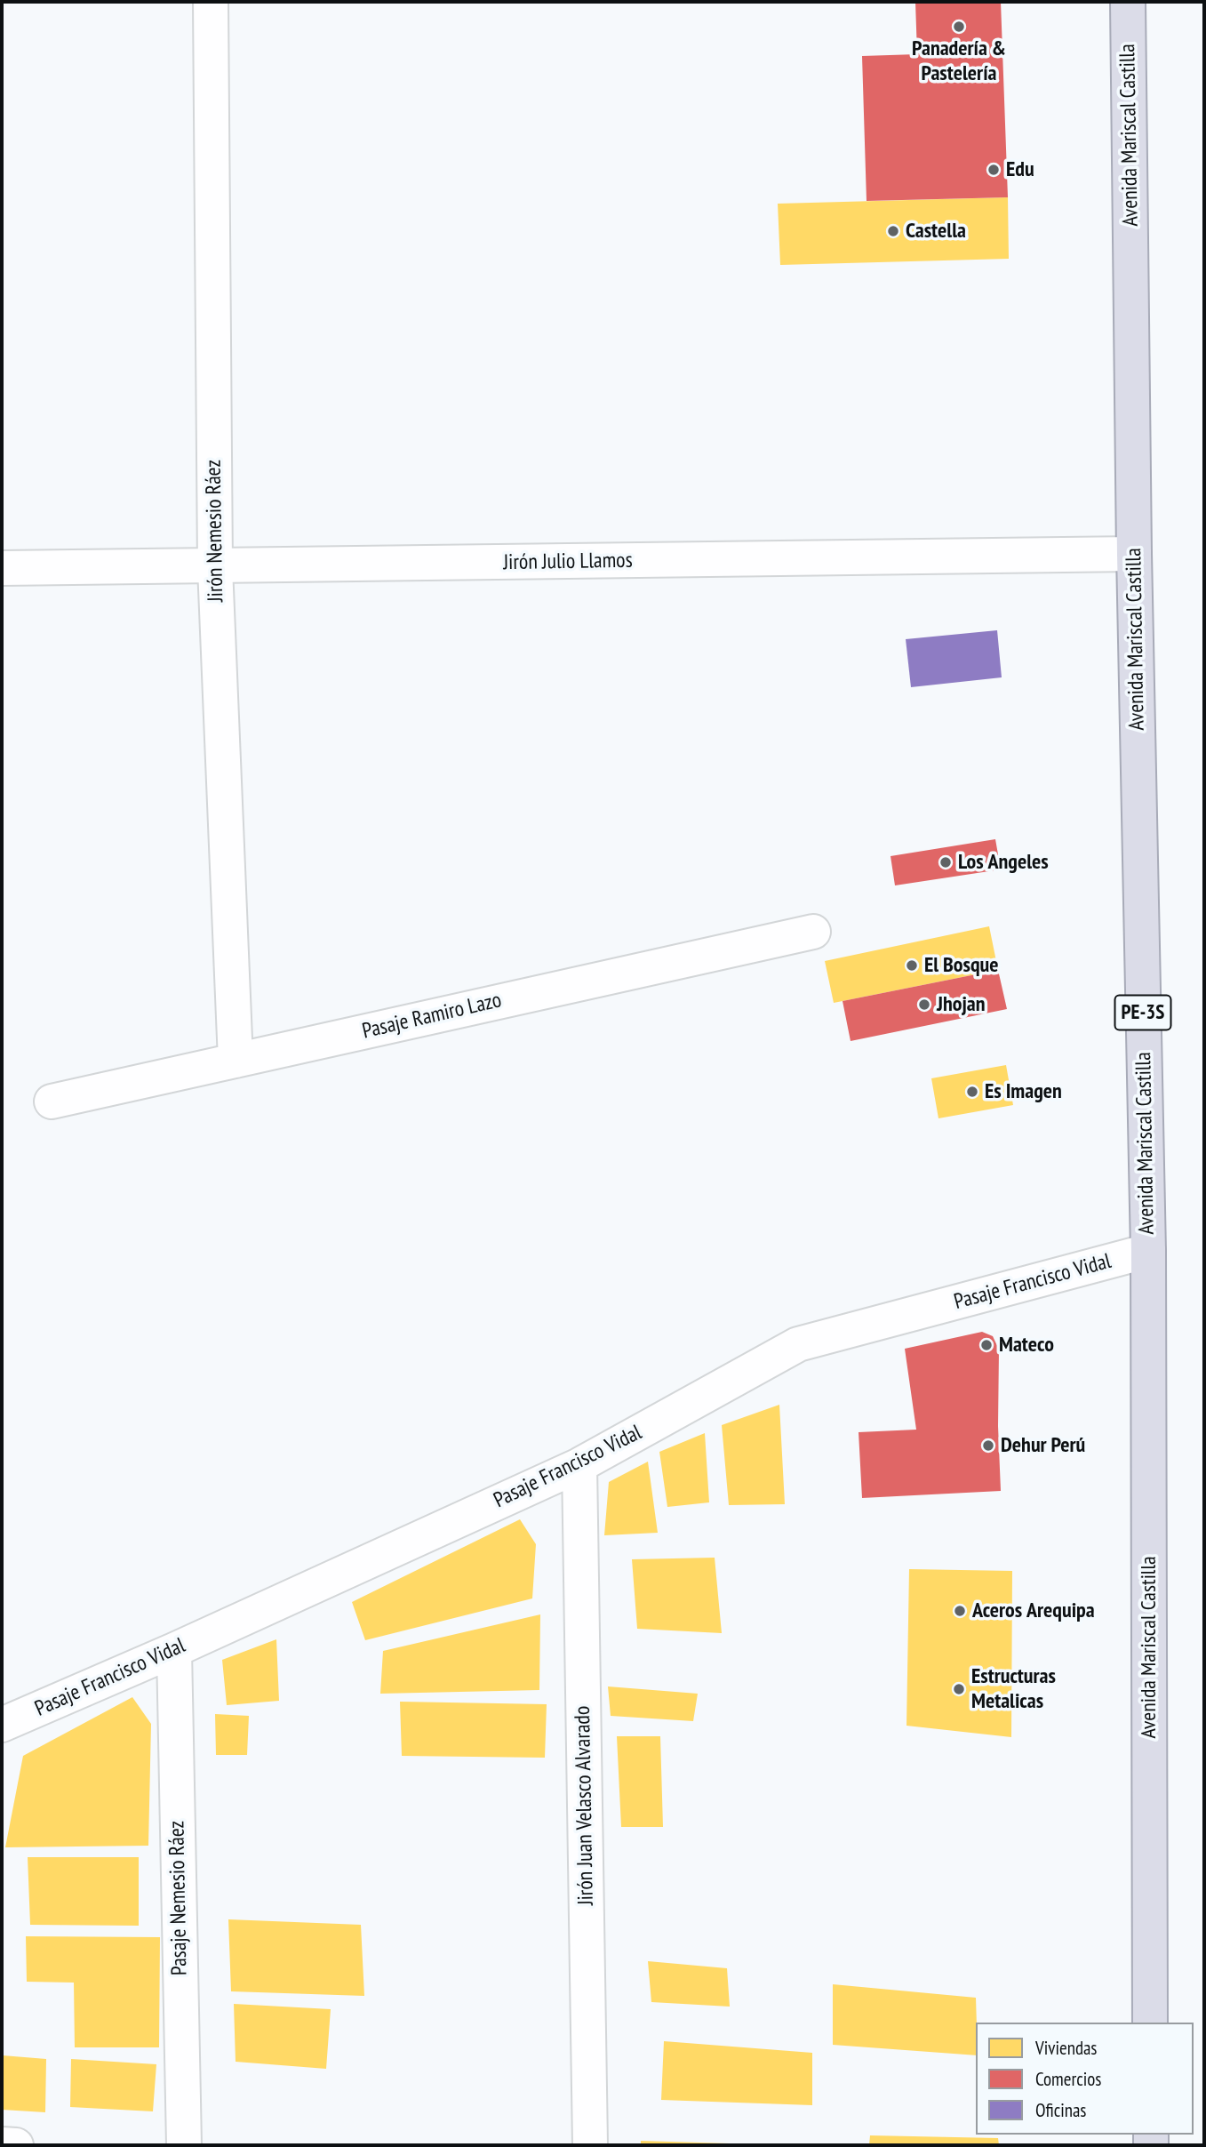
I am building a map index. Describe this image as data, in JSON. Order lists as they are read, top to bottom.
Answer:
{
  "streets": {
    "highway": ["Avenida Mariscal Castilla", "PE-3S"],
    "street": [
      "Jirón Nemesio Ráez",
      "Jirón Julio Llamos",
      "Pasaje Ramiro Lazo",
      "Pasaje Francisco Vidal",
      "Jirón Juan Velasco Alvarado",
      "Pasaje Nemesio Ráez"
    ]
  },
  "crossings": [
    ["Avenida Mariscal Castilla", "Jirón Julio Llamos"],
    ["Avenida Mariscal Castilla", "Pasaje Francisco Vidal"],
    ["Jirón Nemesio Ráez", "Jirón Julio Llamos"],
    ["Jirón Nemesio Ráez", "Pasaje Ramiro Lazo"],
    ["Pasaje Francisco Vidal", "Jirón Juan Velasco Alvarado"],
    ["Pasaje Francisco Vidal", "Pasaje Nemesio Ráez"]
  ],
  "places": [
    "Panadería & Pastelería",
    "Edu",
    "Castella",
    "Los Angeles",
    "El Bosque",
    "Jhojan",
    "Es Imagen",
    "Mateco",
    "Dehur Perú",
    "Aceros Arequipa",
    "Estructuras Metalicas"
  ],
  "legend": ["Viviendas", "Comercios", "Oficinas"]
}
